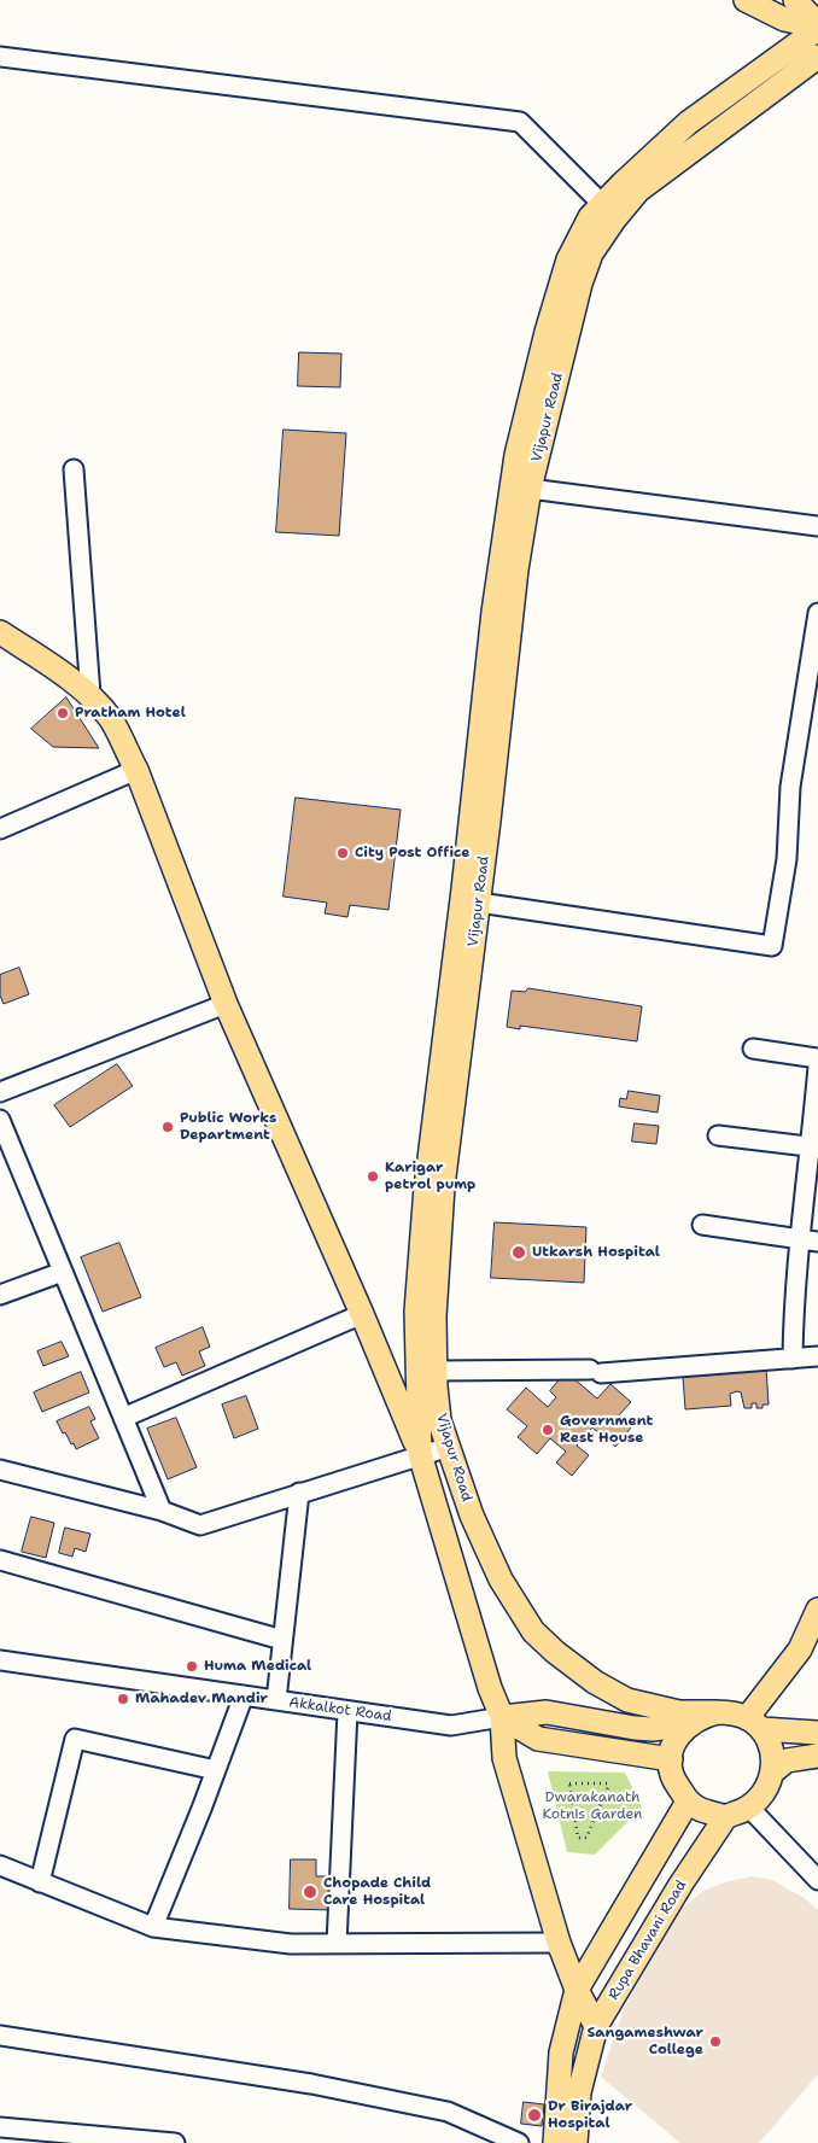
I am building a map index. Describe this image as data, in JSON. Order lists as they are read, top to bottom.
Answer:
{
  "streets": {
    "main road": ["Vijapur Road", "Rupa Bhavani Road"],
    "street": ["Akkalkot Road"]
  },
  "crossings": [
    ["Vijapur Road", "Akkalkot Road"],
    ["Vijapur Road", "Rupa Bhavani Road"]
  ],
  "parks": ["Dwarakanath Kotnis Garden"],
  "places": [
    "Pratham Hotel",
    "City Post Office",
    "Public Works Department",
    "Karigar petrol pump",
    "Utkarsh Hospital",
    "Government Rest House",
    "Huma Medical",
    "Mahadev Mandir",
    "Chopade Child Care Hospital",
    "Sangameshwar College",
    "Dr Birajdar Hospital"
  ]
}
